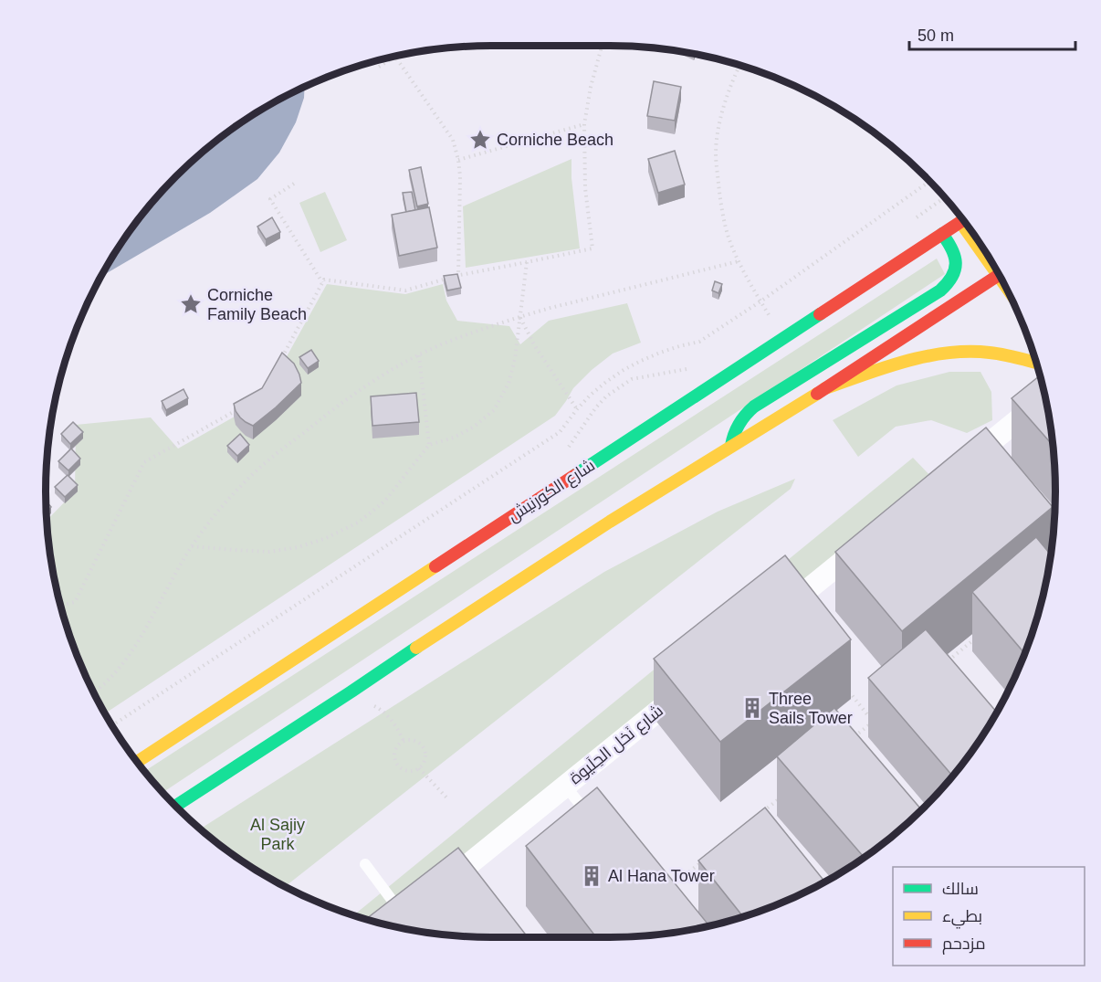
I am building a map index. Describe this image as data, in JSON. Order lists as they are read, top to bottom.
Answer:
{
  "streets": {
    "main road": ["شارع الكورنيش"],
    "street": ["شارع نَخل الحِلَيوة"]
  },
  "parks": ["Al Sajiy Park"],
  "places": {
    "place": ["Corniche Beach", "Corniche Family Beach"],
    "building": ["Three Sails Tower", "Al Hana Tower"]
  },
  "legend": ["سالك", "بطيء", "مزدحم"],
  "scale_bar": "50 m"
}
